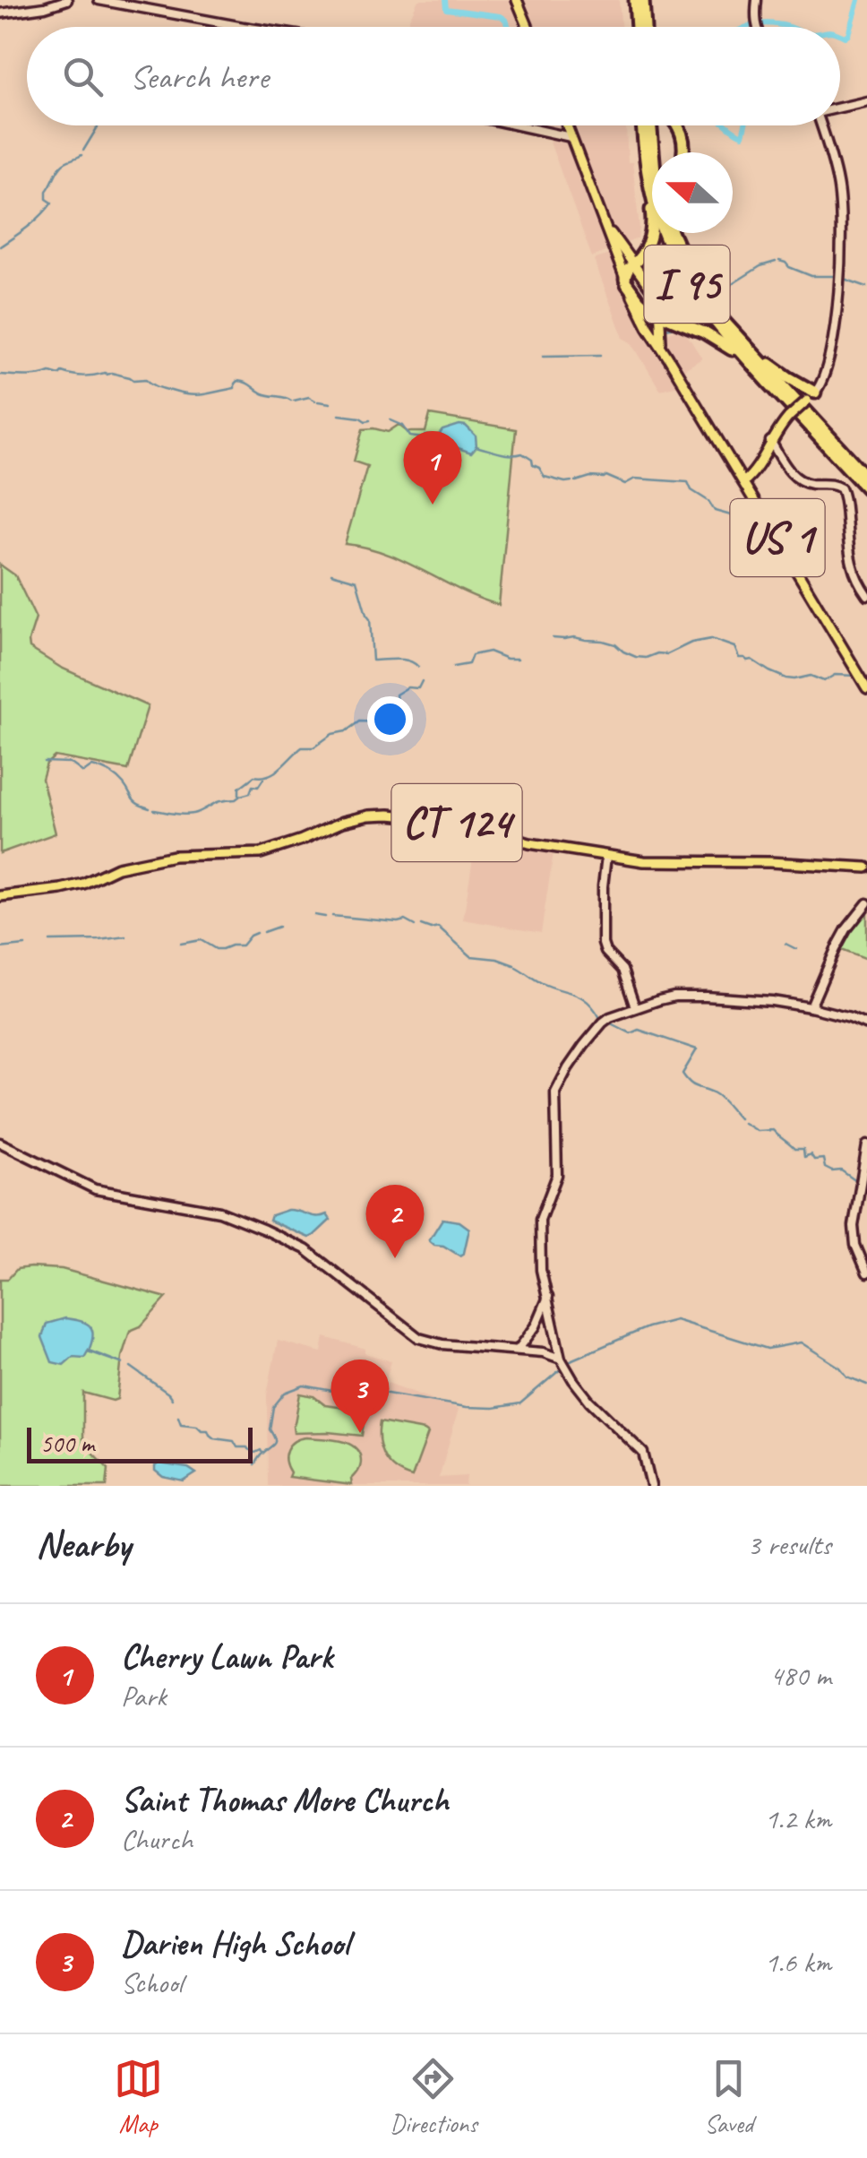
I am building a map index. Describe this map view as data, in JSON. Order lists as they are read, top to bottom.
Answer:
{
  "streets": {
    "highway": ["I 95"],
    "main road": ["US 1", "CT 124"]
  },
  "scale_bar": "500 m",
  "north": "left",
  "page": {
    "search": "Search here",
    "pins": ["1", "2", "3"],
    "scale": "500 m",
    "heading": ["Nearby", "3 results"],
    "list": [
      {
        "mark": "1",
        "name": "Cherry Lawn Park",
        "note": "Park",
        "value": "480 m"
      },
      {
        "mark": "2",
        "name": "Saint Thomas More Church",
        "note": "Church",
        "value": "1.2 km"
      },
      {
        "mark": "3",
        "name": "Darien High School",
        "note": "School",
        "value": "1.6 km"
      }
    ],
    "nav": ["Map", "Directions", "Saved"]
  }
}
